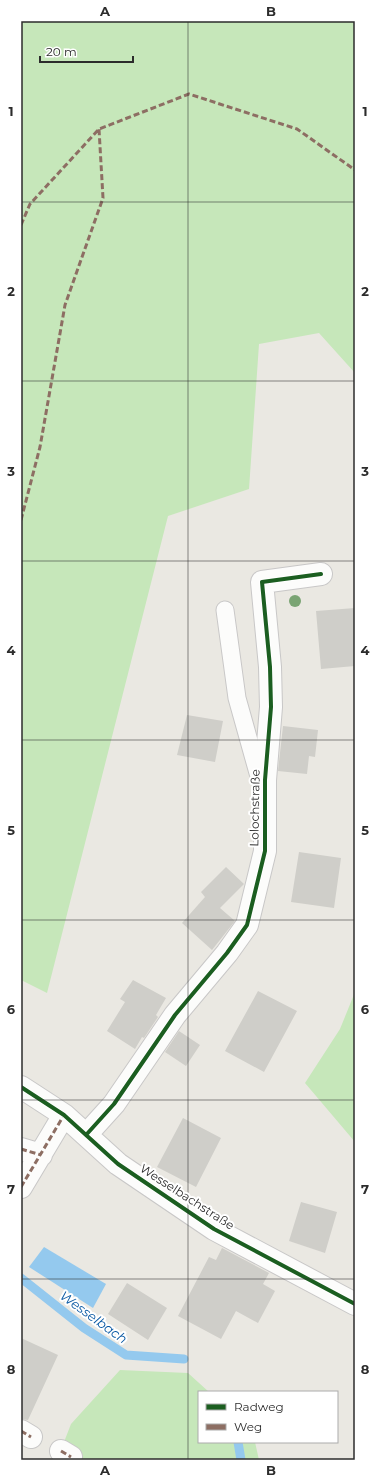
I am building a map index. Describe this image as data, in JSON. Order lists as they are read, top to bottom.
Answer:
{
  "streets": {
    "street": ["Lolochstraße", "Wesselbachstraße"]
  },
  "crossings": [
    ["Lolochstraße", "Wesselbachstraße"]
  ],
  "water": ["Wesselbach"],
  "legend": ["Radweg", "Weg"],
  "scale_bar": "20 m",
  "grid": {
    "columns": ["A", "B"],
    "rows": [
      "1",
      "2",
      "3",
      "4",
      "5",
      "6",
      "7",
      "8"
    ]
  }
}
